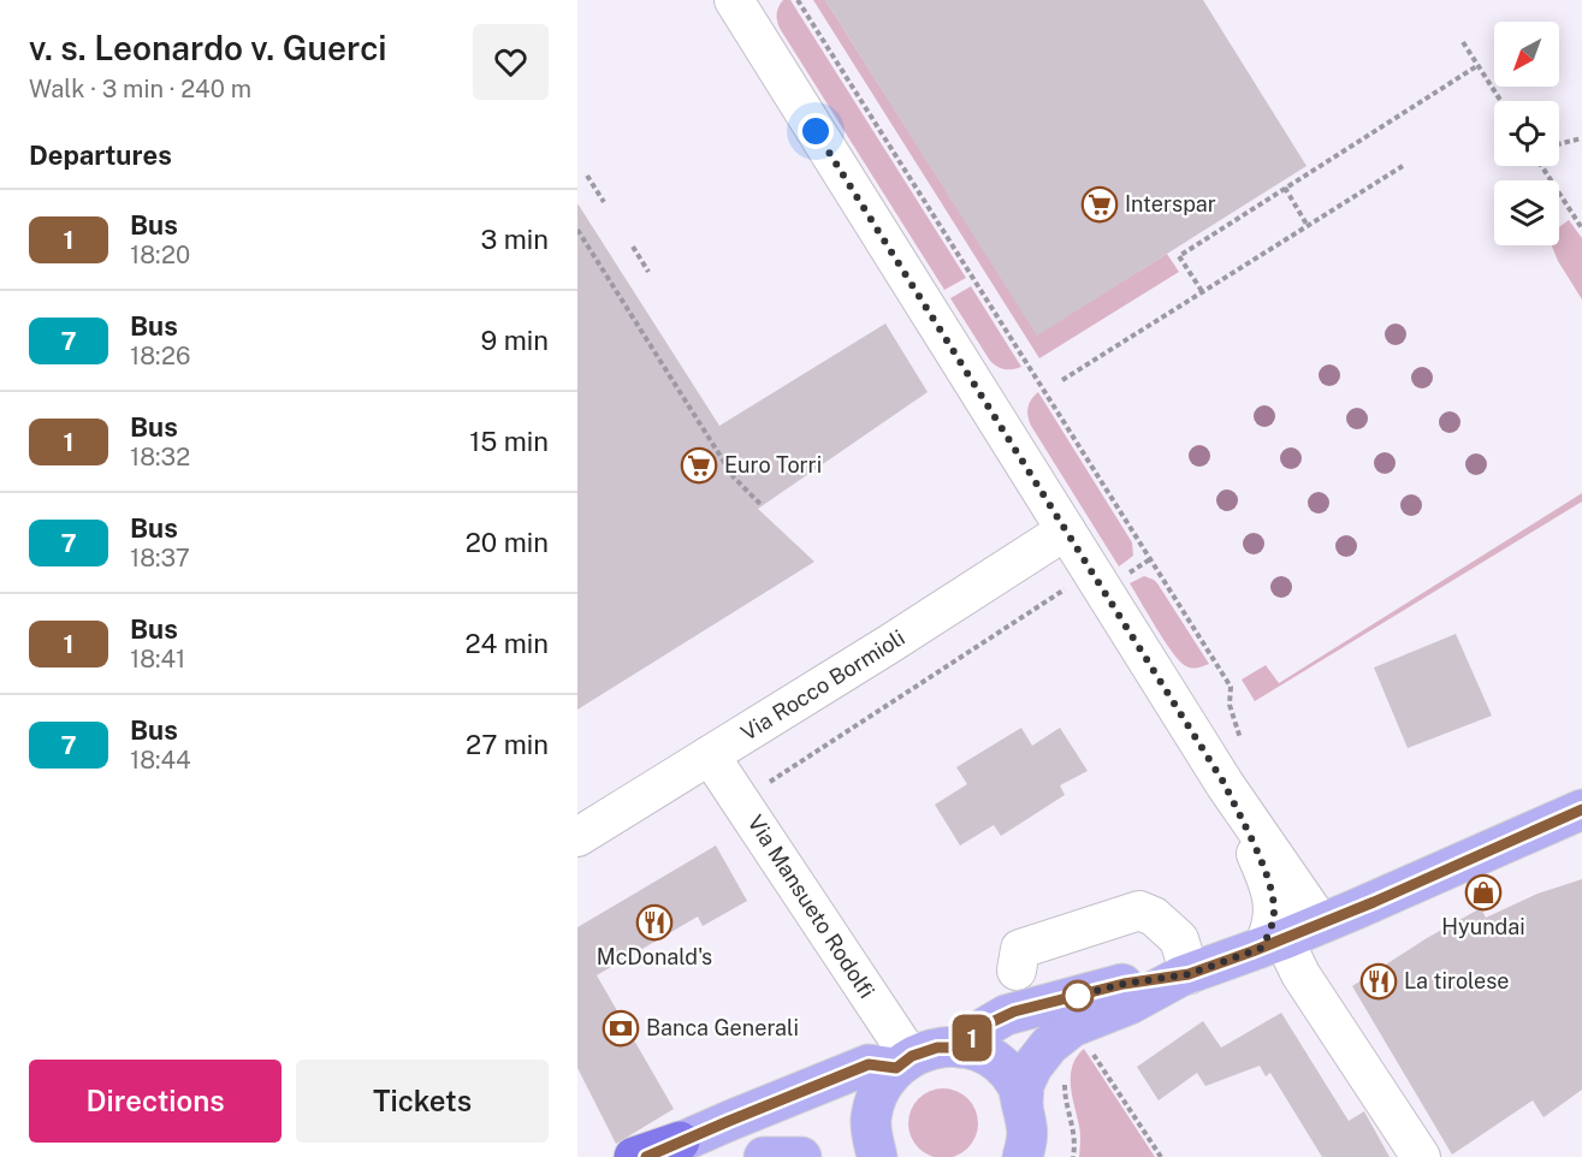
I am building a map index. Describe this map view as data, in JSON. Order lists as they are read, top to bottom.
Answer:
{
  "streets": {
    "street": ["Via Rocco Bormioli", "Via Mansueto Rodolfi"]
  },
  "crossings": [
    ["Via Rocco Bormioli", "Via Mansueto Rodolfi"]
  ],
  "places": {
    "supermarket": ["Interspar", "Euro Torri"],
    "shop": ["Hyundai"],
    "restaurant": ["McDonald's", "La tirolese"],
    "bank": ["Banca Generali"]
  },
  "lines": ["bus line 1"],
  "north": "bottom left",
  "page": {
    "heading": [
      ["v. s. Leonardo v. Guerci", "Walk · 3 min · 240 m"],
      "Departures"
    ],
    "on_map": "1",
    "list": [
      {
        "mark": "1",
        "name": "Bus",
        "note": "18:20",
        "value": "3 min"
      },
      {
        "mark": "7",
        "name": "Bus",
        "note": "18:26",
        "value": "9 min"
      },
      {
        "mark": "1",
        "name": "Bus",
        "note": "18:32",
        "value": "15 min"
      },
      {
        "mark": "7",
        "name": "Bus",
        "note": "18:37",
        "value": "20 min"
      },
      {
        "mark": "1",
        "name": "Bus",
        "note": "18:41",
        "value": "24 min"
      },
      {
        "mark": "7",
        "name": "Bus",
        "note": "18:44",
        "value": "27 min"
      }
    ],
    "buttons": ["Directions", "Tickets"]
  }
}
